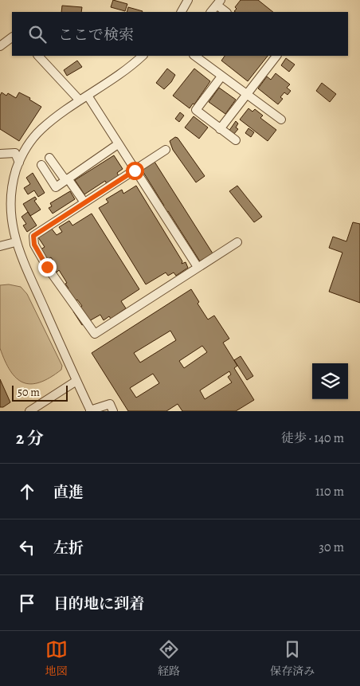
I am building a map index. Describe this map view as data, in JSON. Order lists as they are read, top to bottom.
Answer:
{
  "scale_bar": "50 m",
  "page": {
    "search": "ここで検索",
    "scale": "50 m",
    "heading": ["2 分", "徒歩 · 140 m"],
    "list": [
      ["直進", "110 m"],
      ["左折", "30 m"],
      "目的地に到着"
    ],
    "nav": ["地図", "経路", "保存済み"]
  }
}
